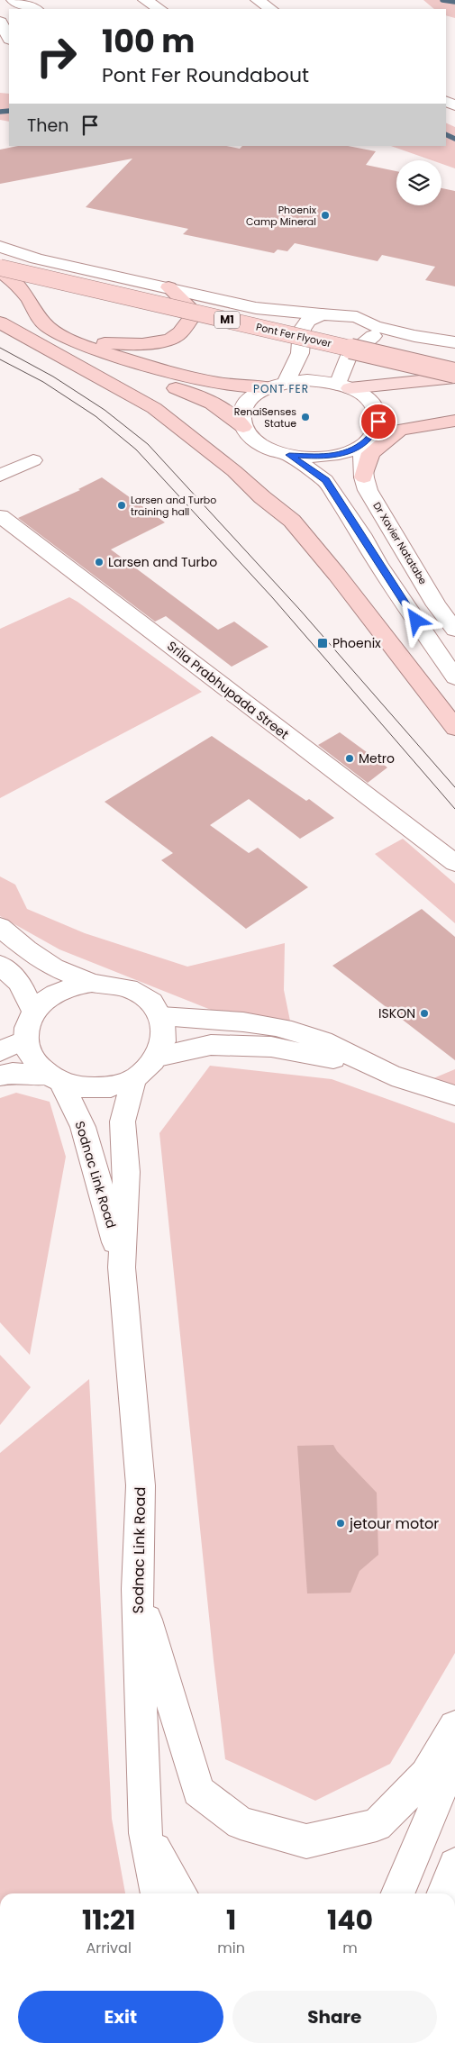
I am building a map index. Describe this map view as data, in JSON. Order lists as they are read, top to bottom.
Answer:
{
  "streets": {
    "highway": ["M1", "Pont Fer Flyover"],
    "main road": ["Dr Xavier Natatabe", "Srila Prabhupada Street", "Sodnac Link Road"]
  },
  "districts": ["PONT FER"],
  "places": {
    "other": [
      "Phoenix Camp Mineral",
      "RenaiSenses Statue",
      "Larsen and Turbo training hall",
      "Larsen and Turbo",
      "Metro",
      "ISKON",
      "jetour motor"
    ],
    "transit": ["Phoenix"]
  },
  "page": {
    "turn": ["100 m", "Pont Fer Roundabout"],
    "then": "Then",
    "eta": [
      "11:21",
      "Arrival",
      "1",
      "min",
      "140",
      "m"
    ],
    "buttons": ["Exit", "Share"]
  }
}
